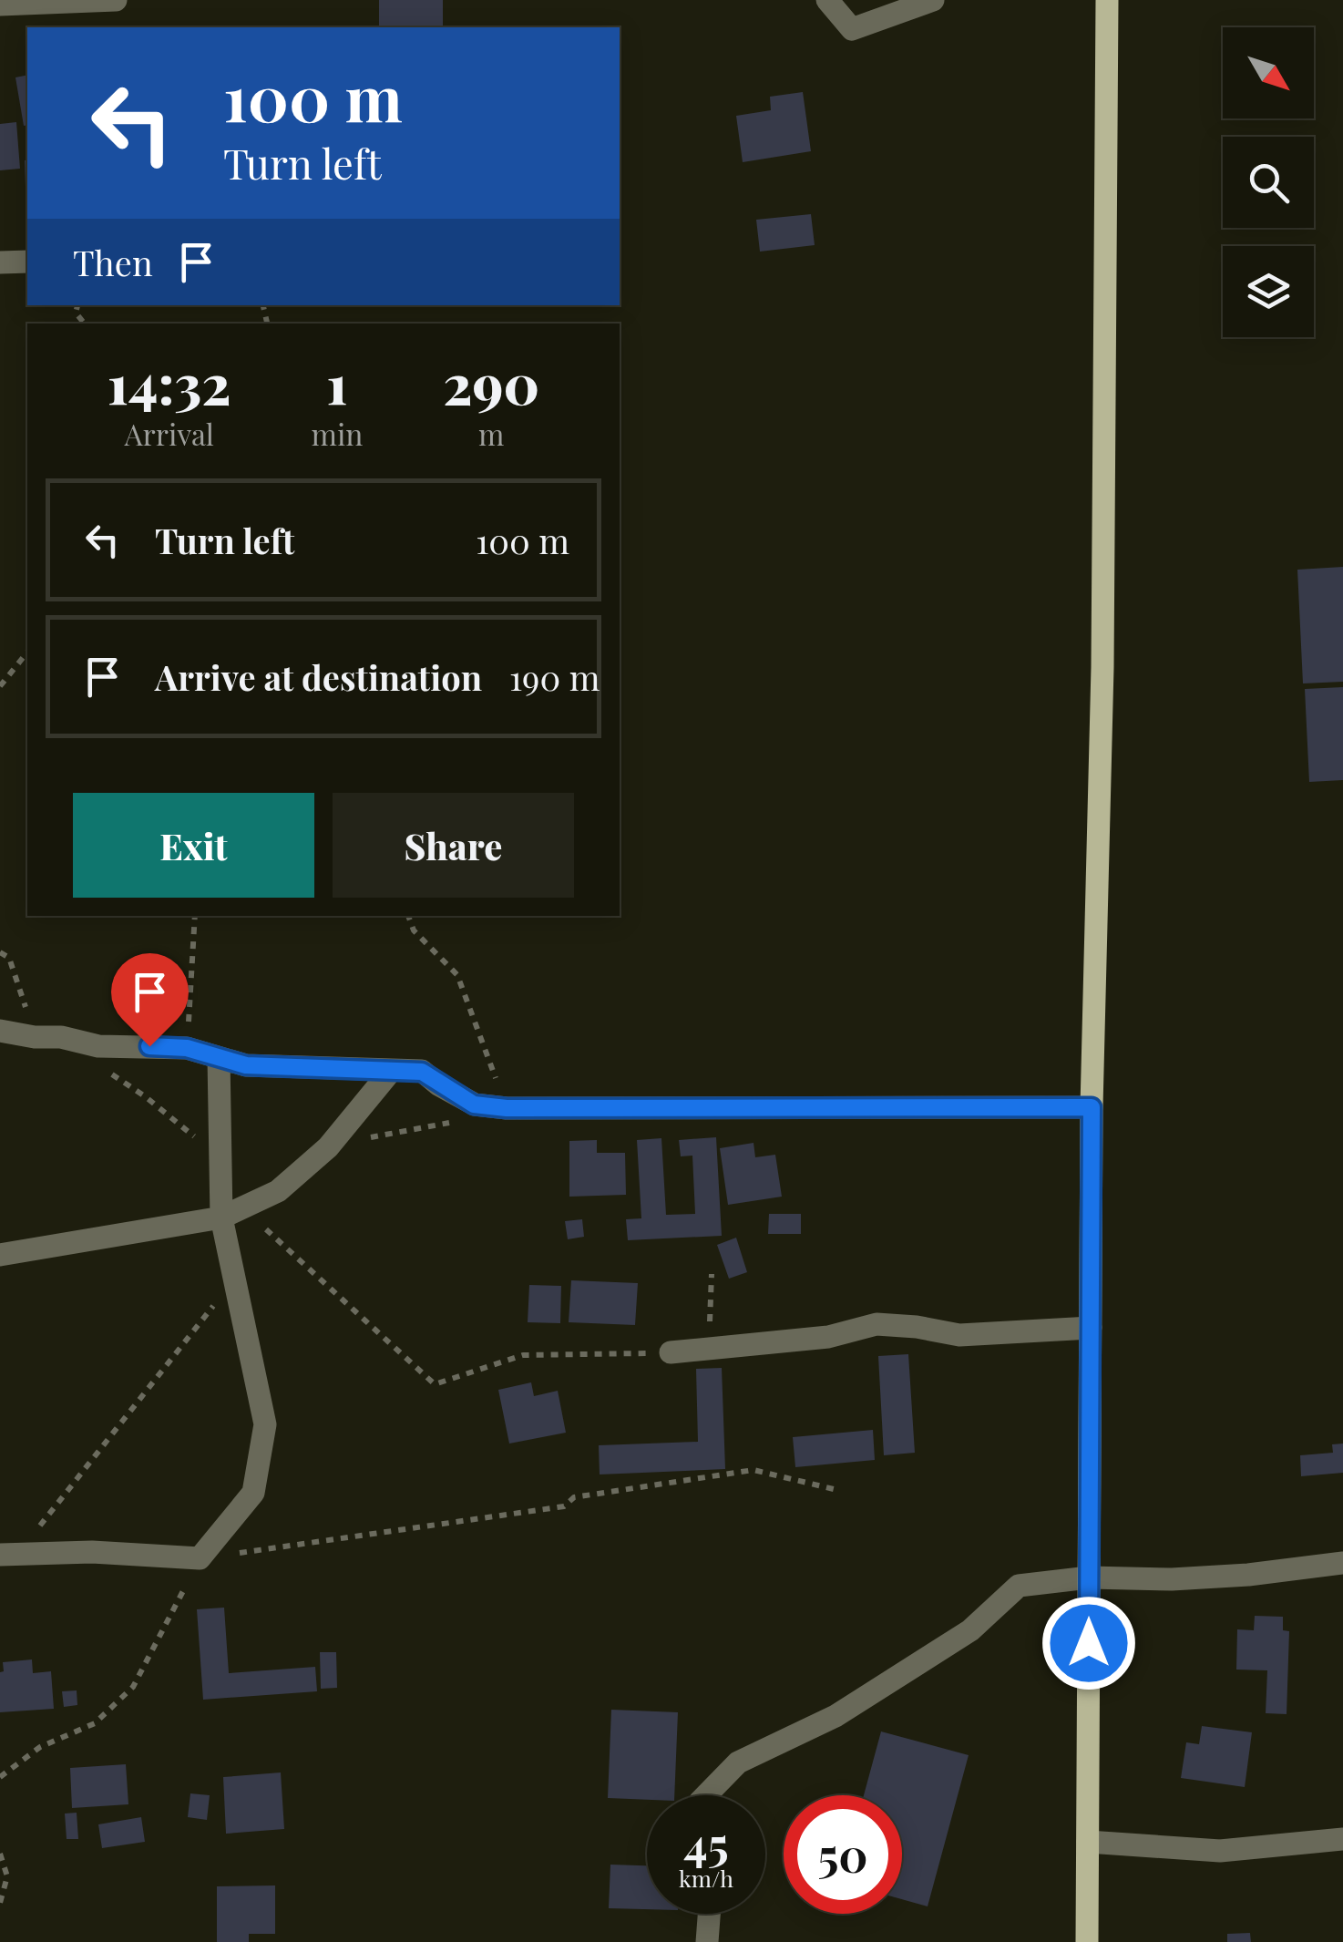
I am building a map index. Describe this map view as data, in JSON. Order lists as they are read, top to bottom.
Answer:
{
  "north": "bottom right",
  "page": {
    "turn": ["100 m", "Turn left"],
    "then": "Then",
    "eta": [
      "14:32",
      "Arrival",
      "1",
      "min",
      "290",
      "m"
    ],
    "list": [
      {
        "name": "Turn left",
        "value": "100 m"
      },
      {
        "name": "Arrive at destination",
        "value": "190 m"
      }
    ],
    "buttons": ["Exit", "Share"],
    "speed": "45 km/h",
    "limit": "50"
  }
}
